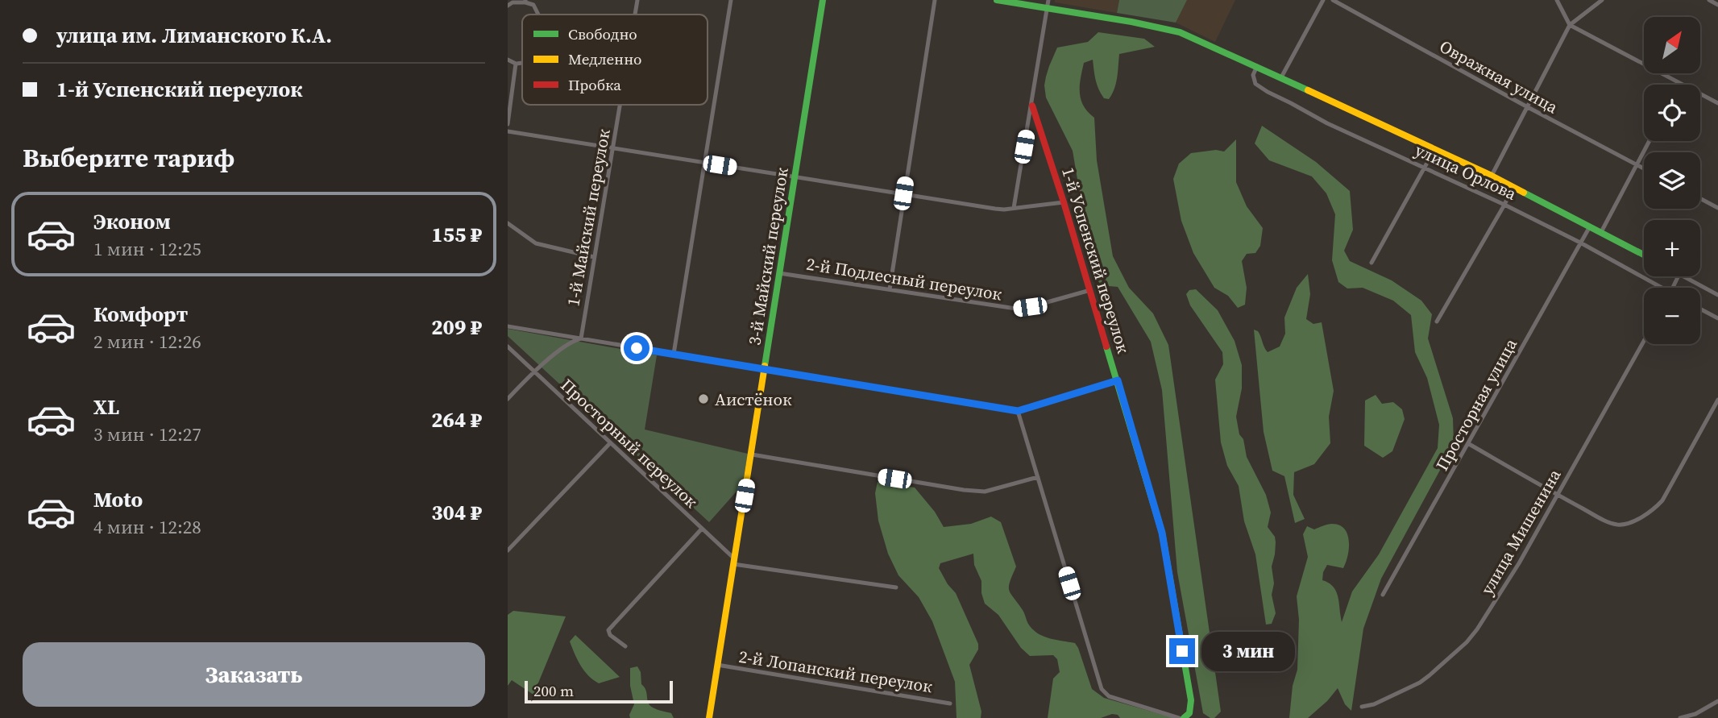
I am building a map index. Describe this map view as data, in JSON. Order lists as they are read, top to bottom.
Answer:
{
  "streets": {
    "street": [
      "Овражная улица",
      "улица Орлова",
      "1-й Майский переулок",
      "3-й Майский переулок",
      "1-й Успенский переулок",
      "2-й Подлесный переулок",
      "Просторная улица",
      "Просторный переулок",
      "улица Мишенина",
      "2-й Лопанский переулок"
    ]
  },
  "crossings": [
    ["улица Орлова", "1-й Успенский переулок"],
    ["улица Орлова", "Просторная улица"],
    ["3-й Майский переулок", "2-й Подлесный переулок"],
    ["3-й Майский переулок", "Просторный переулок"],
    ["3-й Майский переулок", "2-й Лопанский переулок"],
    ["1-й Успенский переулок", "2-й Подлесный переулок"]
  ],
  "places": ["Аистёнок"],
  "legend": ["Свободно", "Медленно", "Пробка"],
  "scale_bar": "200 m",
  "north": "top right",
  "page": {
    "banner": ["улица им. Лиманского К.А.", "1-й Успенский переулок"],
    "map_buttons": ["+", "−"],
    "heading": "Выберите тариф",
    "list": [
      {
        "name": "Эконом",
        "note": "1 мин · 12:25",
        "value": "155 ₽"
      },
      {
        "name": "Комфорт",
        "note": "2 мин · 12:26",
        "value": "209 ₽"
      },
      {
        "name": "XL",
        "note": "3 мин · 12:27",
        "value": "264 ₽"
      },
      {
        "name": "Moto",
        "note": "4 мин · 12:28",
        "value": "304 ₽"
      }
    ],
    "buttons": "Заказать",
    "bubble": "3 мин",
    "scale": "200 m"
  }
}
